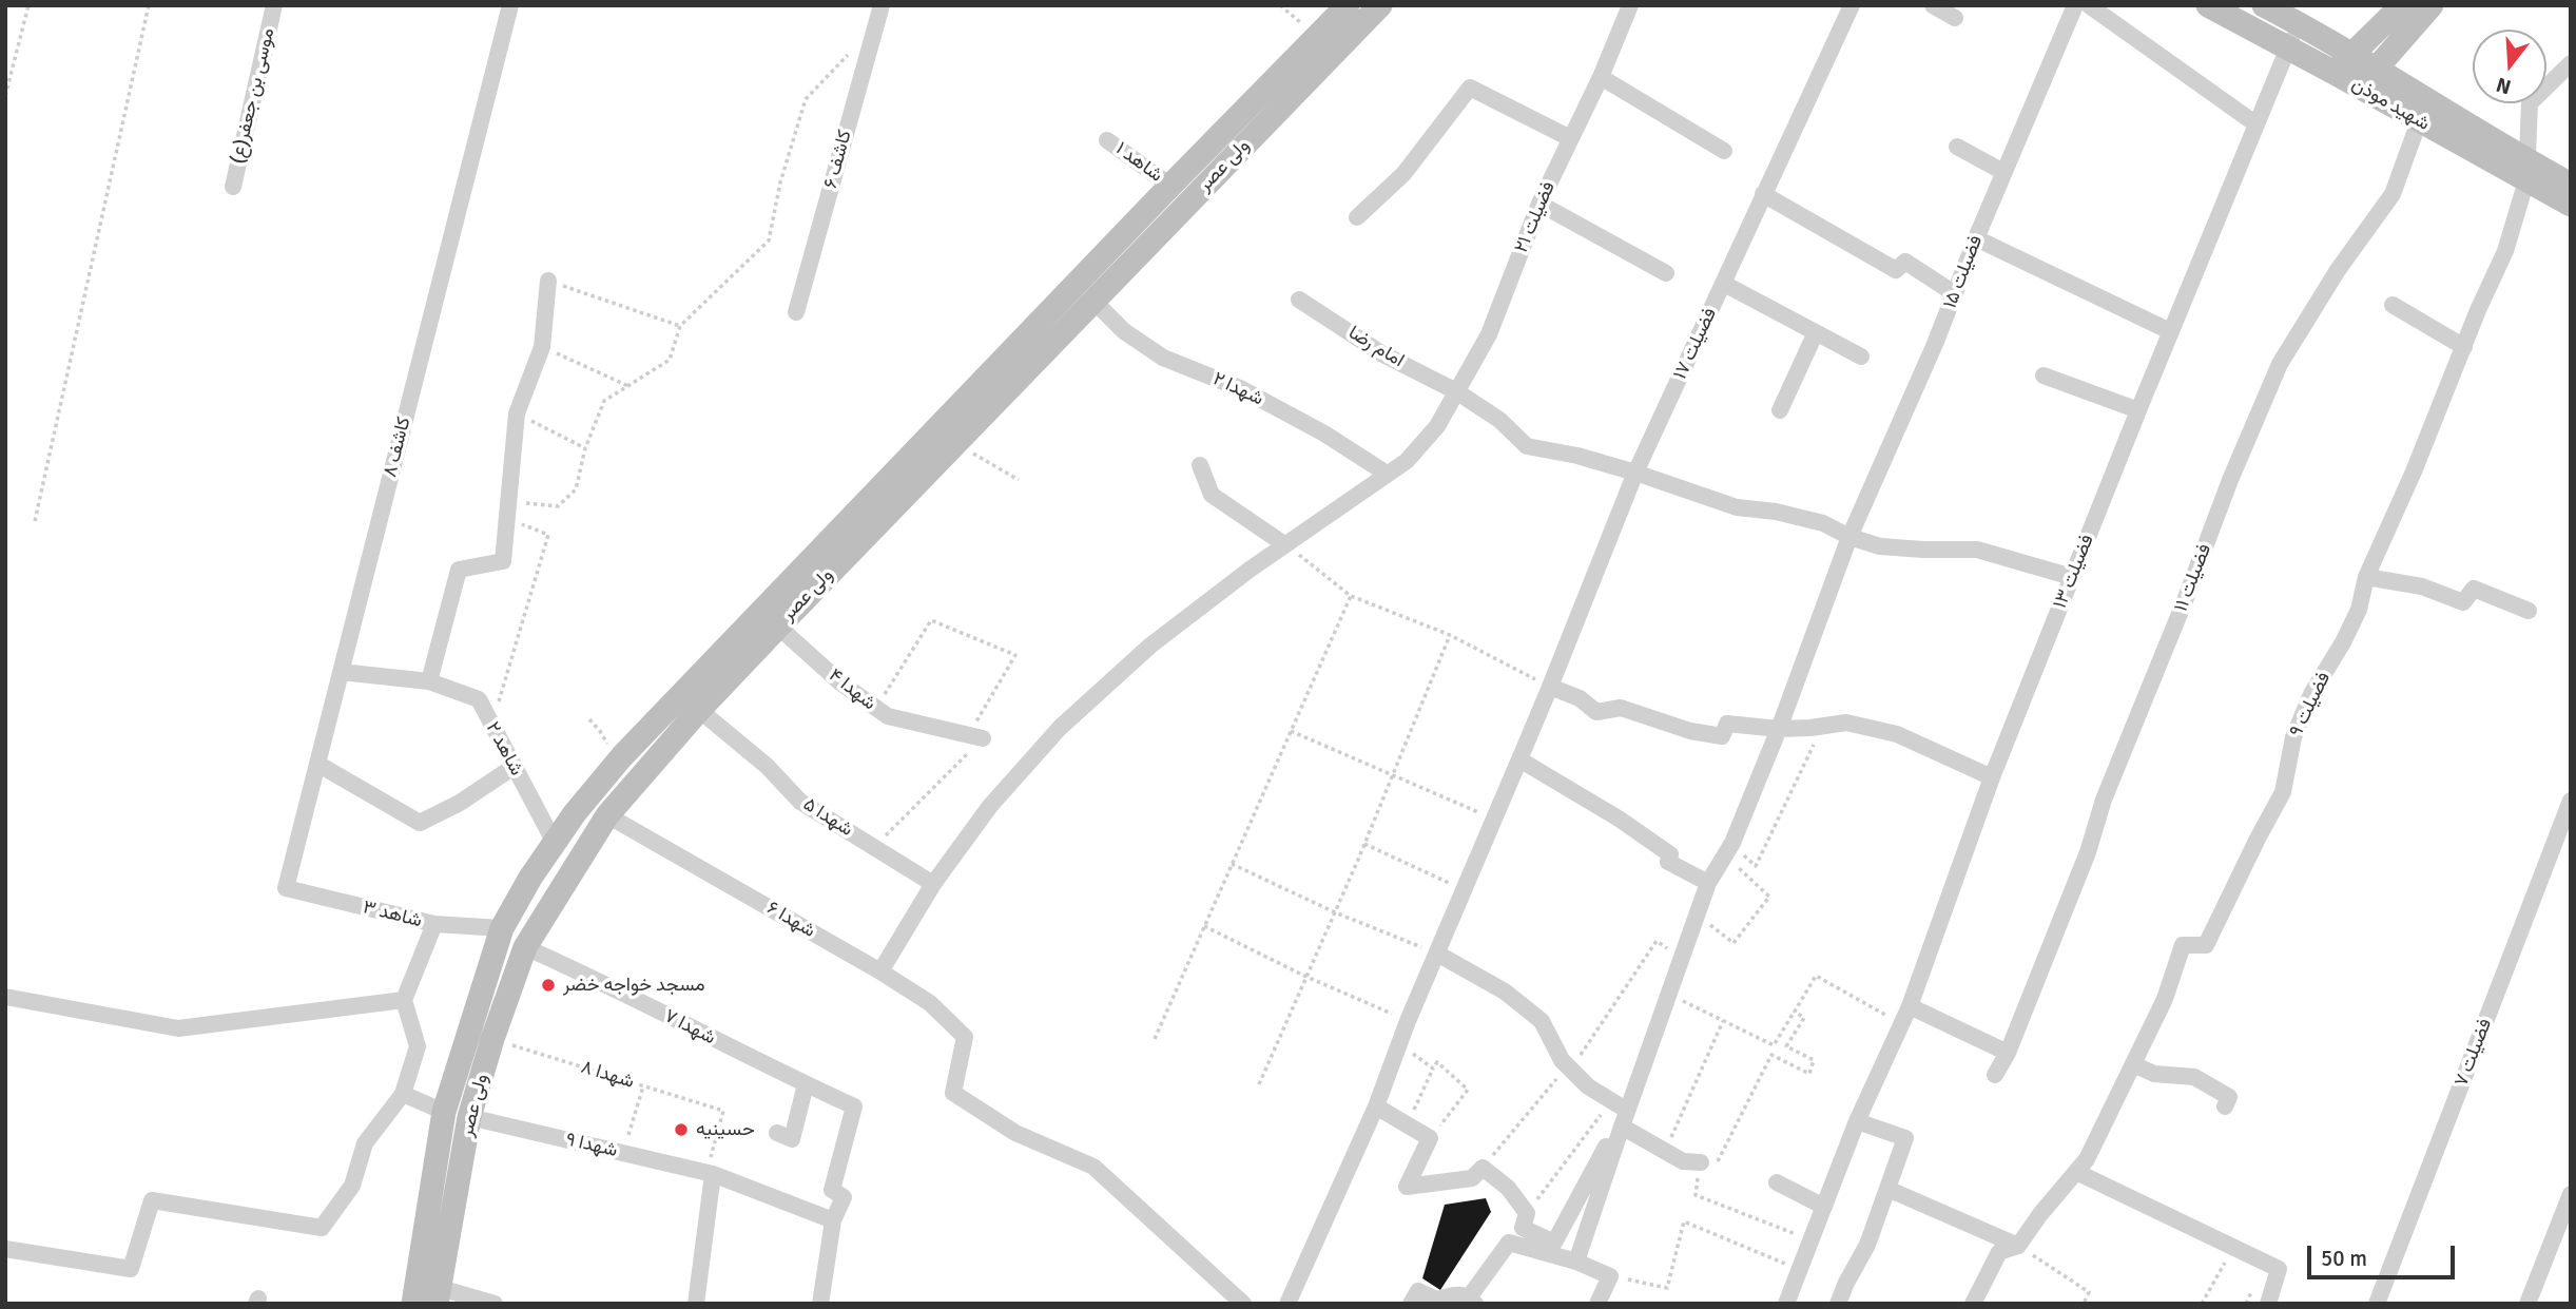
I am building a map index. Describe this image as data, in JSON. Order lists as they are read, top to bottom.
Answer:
{
  "streets": {
    "main road": ["شهید موذن", "ولی عصر"],
    "street": [
      "موسی بن جعفر(ع)",
      "کاشف ۶",
      "شاهد ۱",
      "فضیلت ۲۱",
      "فضیلت ۱۵",
      "فضیلت ۱۷",
      "امام رضا",
      "شهدا ۲",
      "کاشف ۸",
      "فضیلت ۱۳",
      "فضیلت ۱۱",
      "شهدا ۴",
      "فضیلت ۹",
      "شاهد ۲",
      "شهدا ۵",
      "شاهد ۳",
      "شهدا ۶",
      "شهدا ۷",
      "فضیلت ۷",
      "شهدا ۹"
    ],
    "path": ["شهدا ۸"]
  },
  "crossings": [
    ["شهید موذن", "فضیلت ۱۳"],
    ["شهید موذن", "فضیلت ۱۱"],
    ["شهید موذن", "فضیلت ۹"],
    ["شاهد ۱", "ولی عصر"],
    ["ولی عصر", "شهدا ۲"],
    ["ولی عصر", "شهدا ۴"],
    ["ولی عصر", "شاهد ۲"],
    ["ولی عصر", "شهدا ۵"],
    ["ولی عصر", "شاهد ۳"],
    ["ولی عصر", "شهدا ۶"],
    ["ولی عصر", "شهدا ۷"],
    ["ولی عصر", "شهدا ۸"],
    ["ولی عصر", "شهدا ۹"],
    ["فضیلت ۲۱", "امام رضا"],
    ["فضیلت ۲۱", "شهدا ۲"],
    ["فضیلت ۲۱", "شهدا ۵"],
    ["فضیلت ۲۱", "شهدا ۶"],
    ["فضیلت ۱۵", "امام رضا"],
    ["فضیلت ۱۷", "امام رضا"],
    ["امام رضا", "فضیلت ۱۳"],
    ["کاشف ۸", "شاهد ۲"],
    ["کاشف ۸", "شاهد ۳"],
    ["شهدا ۷", "شهدا ۹"],
    ["شهدا ۸", "شهدا ۹"]
  ],
  "places": ["مسجد خواجه خضر", "حسینیه"],
  "scale_bar": "50 m",
  "north": "bottom"
}
